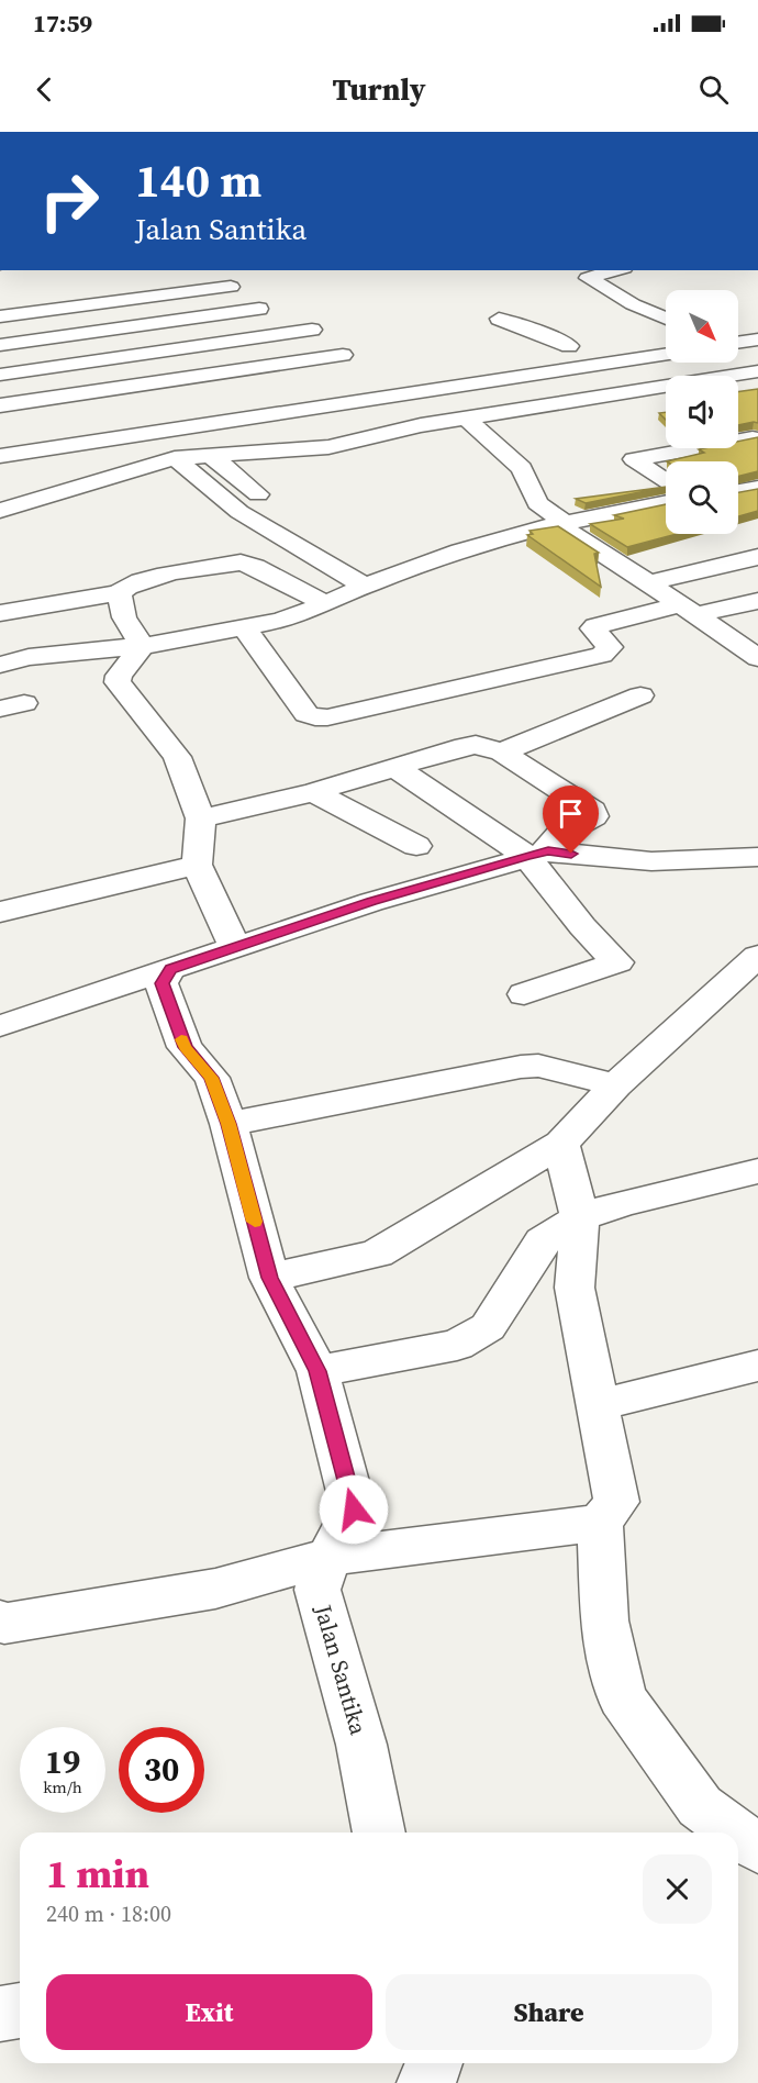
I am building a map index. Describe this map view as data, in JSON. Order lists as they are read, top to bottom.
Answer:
{
  "streets": {
    "street": ["Jalan Santika"]
  },
  "north": "bottom right",
  "page": {
    "status": "17:59",
    "header": "Turnly",
    "turn": ["140 m", "Jalan Santika"],
    "speed": "19 km/h",
    "limit": "30",
    "heading": ["1 min", "240 m · 18:00"],
    "buttons": ["Exit", "Share"]
  }
}
